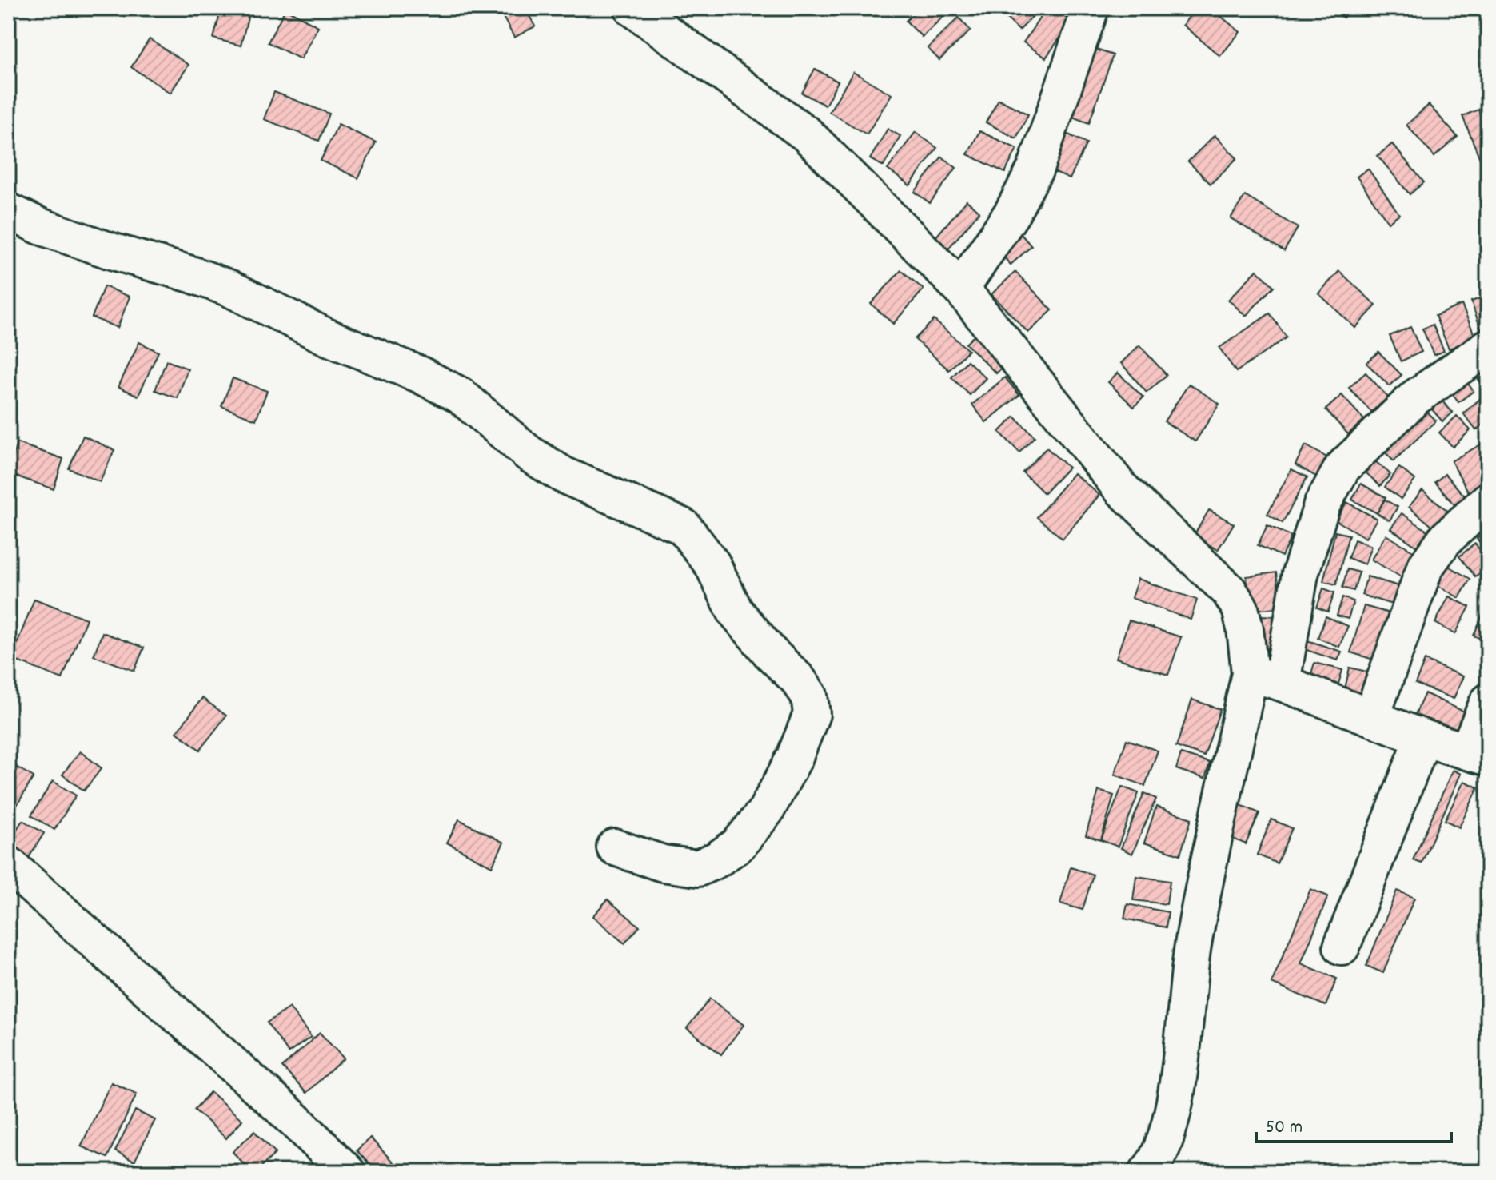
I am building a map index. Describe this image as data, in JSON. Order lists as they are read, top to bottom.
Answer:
{
  "scale_bar": "50 m"
}
